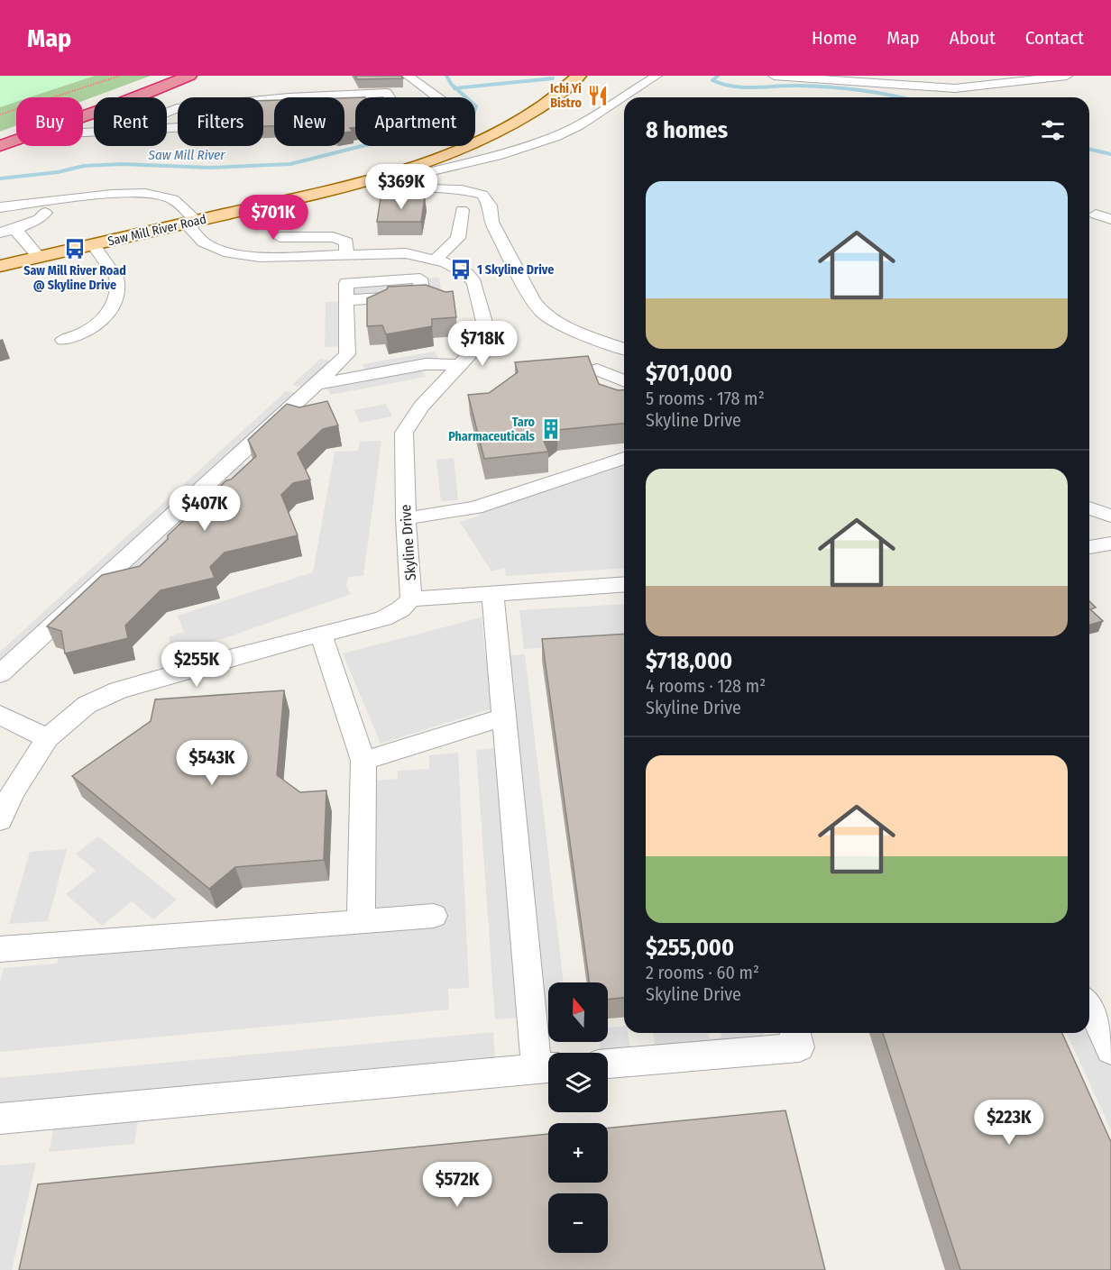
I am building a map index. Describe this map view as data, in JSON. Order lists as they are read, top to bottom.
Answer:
{
  "streets": {
    "main road": ["Saw Mill River Road"],
    "street": ["Skyline Drive"]
  },
  "crossings": [
    ["Saw Mill River Road", "Skyline Drive"]
  ],
  "water": ["Saw Mill River"],
  "places": {
    "restaurant": ["Ichi Yi Bistro"],
    "bus stop": ["Saw Mill River Road @ Skyline Drive", "1 Skyline Drive"],
    "building": ["Taro Pharmaceuticals"]
  },
  "north": "top",
  "page": {
    "header": "Map",
    "nav": [
      "Home",
      "Map",
      "About",
      "Contact"
    ],
    "chip": [
      "Buy",
      "Rent",
      "Filters",
      "New",
      "Apartment"
    ],
    "heading": "8 homes",
    "list": [
      {
        "name": "$701,000",
        "note": "5 rooms · 178 m² · Skyline Drive"
      },
      {
        "name": "$718,000",
        "note": "4 rooms · 128 m² · Skyline Drive"
      },
      {
        "name": "$255,000",
        "note": "2 rooms · 60 m² · Skyline Drive"
      }
    ],
    "price": [
      "$369K",
      "$701K",
      "$718K",
      "$407K",
      "$255K",
      "$543K",
      "$223K",
      "$572K"
    ],
    "map_buttons": ["+", "−"]
  }
}
